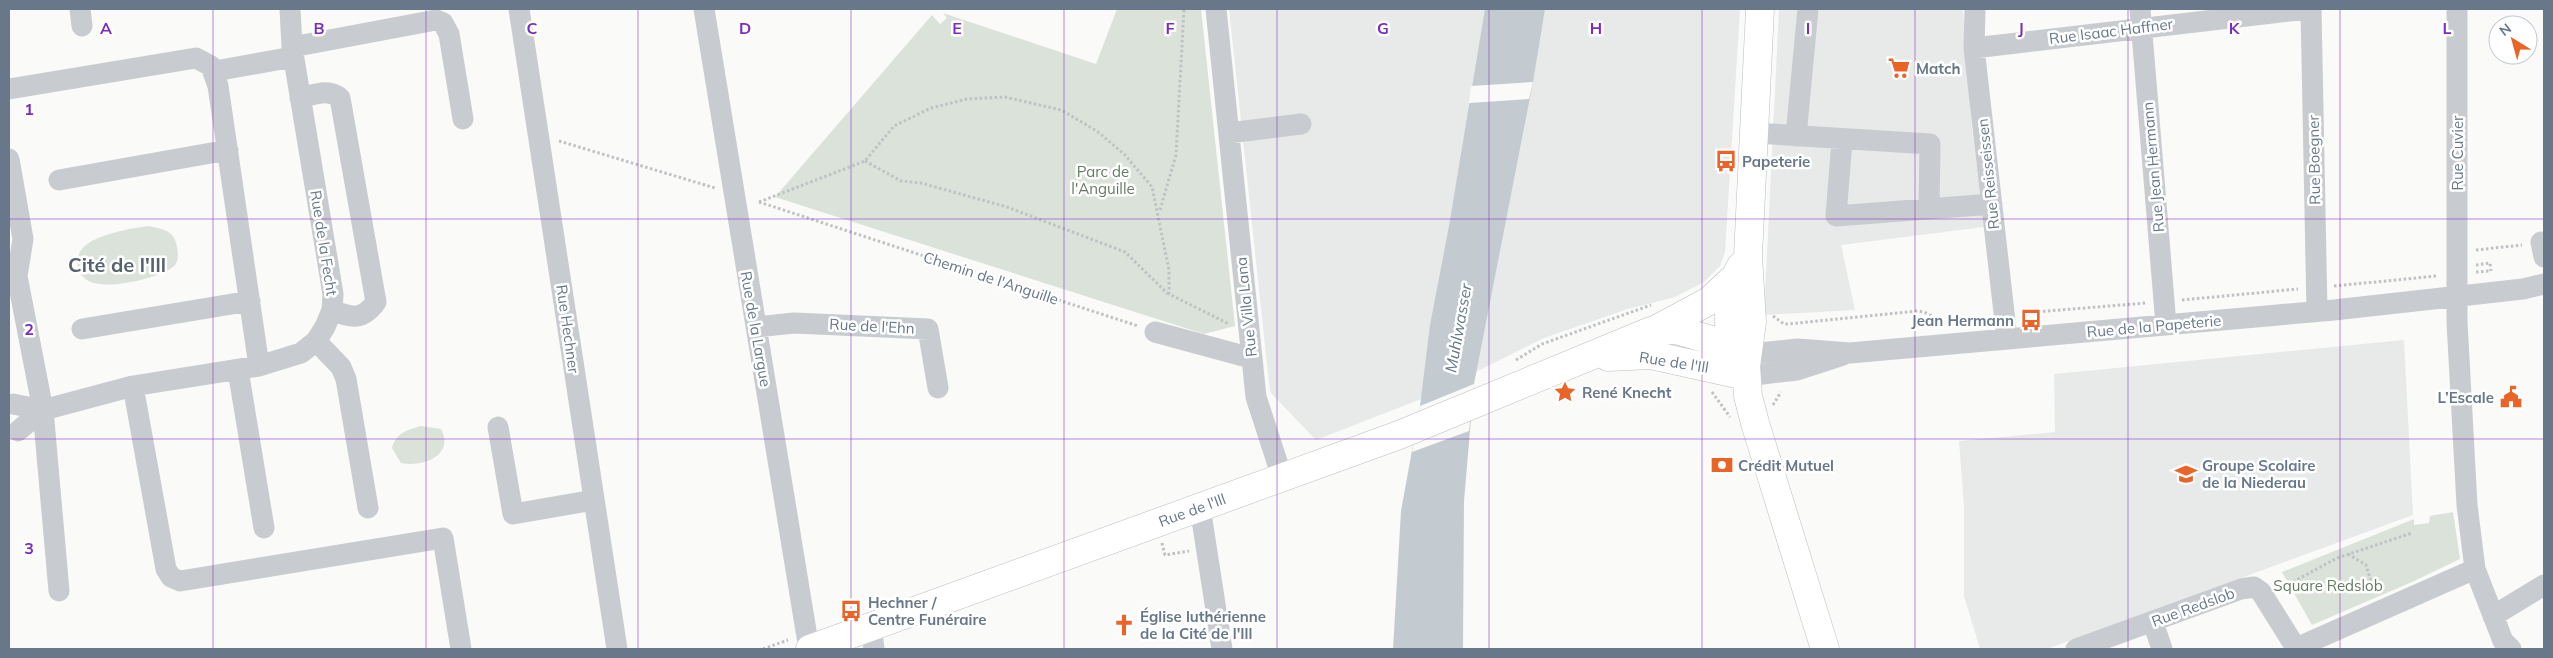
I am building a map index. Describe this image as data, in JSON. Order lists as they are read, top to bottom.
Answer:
{
  "streets": {
    "main road": ["Rue de l'Ill"],
    "street": [
      "Rue Isaac Haffner",
      "Rue Cuvier",
      "Rue Boegner",
      "Rue Jean Hermann",
      "Rue Reisseissen",
      "Rue de la Fecht",
      "Rue Villa Lana",
      "Rue de l'Ehn",
      "Rue de la Papeterie",
      "Rue Hechner",
      "Rue de la Largue",
      "Rue Redslob"
    ],
    "path": ["Chemin de l'Anguille"]
  },
  "crossings": [
    ["Rue Isaac Haffner", "Rue Boegner"],
    ["Rue Isaac Haffner", "Rue Jean Hermann"],
    ["Rue Isaac Haffner", "Rue Reisseissen"],
    ["Rue Cuvier", "Rue de la Papeterie"],
    ["Rue Boegner", "Rue de la Papeterie"],
    ["Rue Jean Hermann", "Rue de la Papeterie"],
    ["Rue Reisseissen", "Rue de la Papeterie"],
    ["Chemin de l'Anguille", "Rue Hechner"],
    ["Chemin de l'Anguille", "Rue de la Largue"],
    ["Rue Villa Lana", "Rue de l'Ill"],
    ["Rue de l'Ehn", "Rue de la Largue"],
    ["Rue de la Papeterie", "Rue de l'Ill"],
    ["Rue de la Largue", "Rue de l'Ill"]
  ],
  "districts": ["Cité de l'Ill"],
  "water": ["Muhlwasser"],
  "parks": ["Parc de l'Anguille", "Square Redslob"],
  "places": {
    "supermarket": ["Match"],
    "bus stop": ["Papeterie", "Jean Hermann", "Hechner / Centre Funéraire"],
    "place": ["René Knecht"],
    "public building": ["L’Escale"],
    "bank": ["Crédit Mutuel"],
    "school or university": ["Groupe Scolaire de la Niederau"],
    "church": ["Église luthérienne de la Cité de l'Ill"]
  },
  "north": "top left",
  "grid": {
    "columns": [
      "A",
      "B",
      "C",
      "D",
      "E",
      "F",
      "G",
      "H",
      "I",
      "J",
      "K",
      "L"
    ],
    "rows": ["1", "2", "3"]
  }
}
